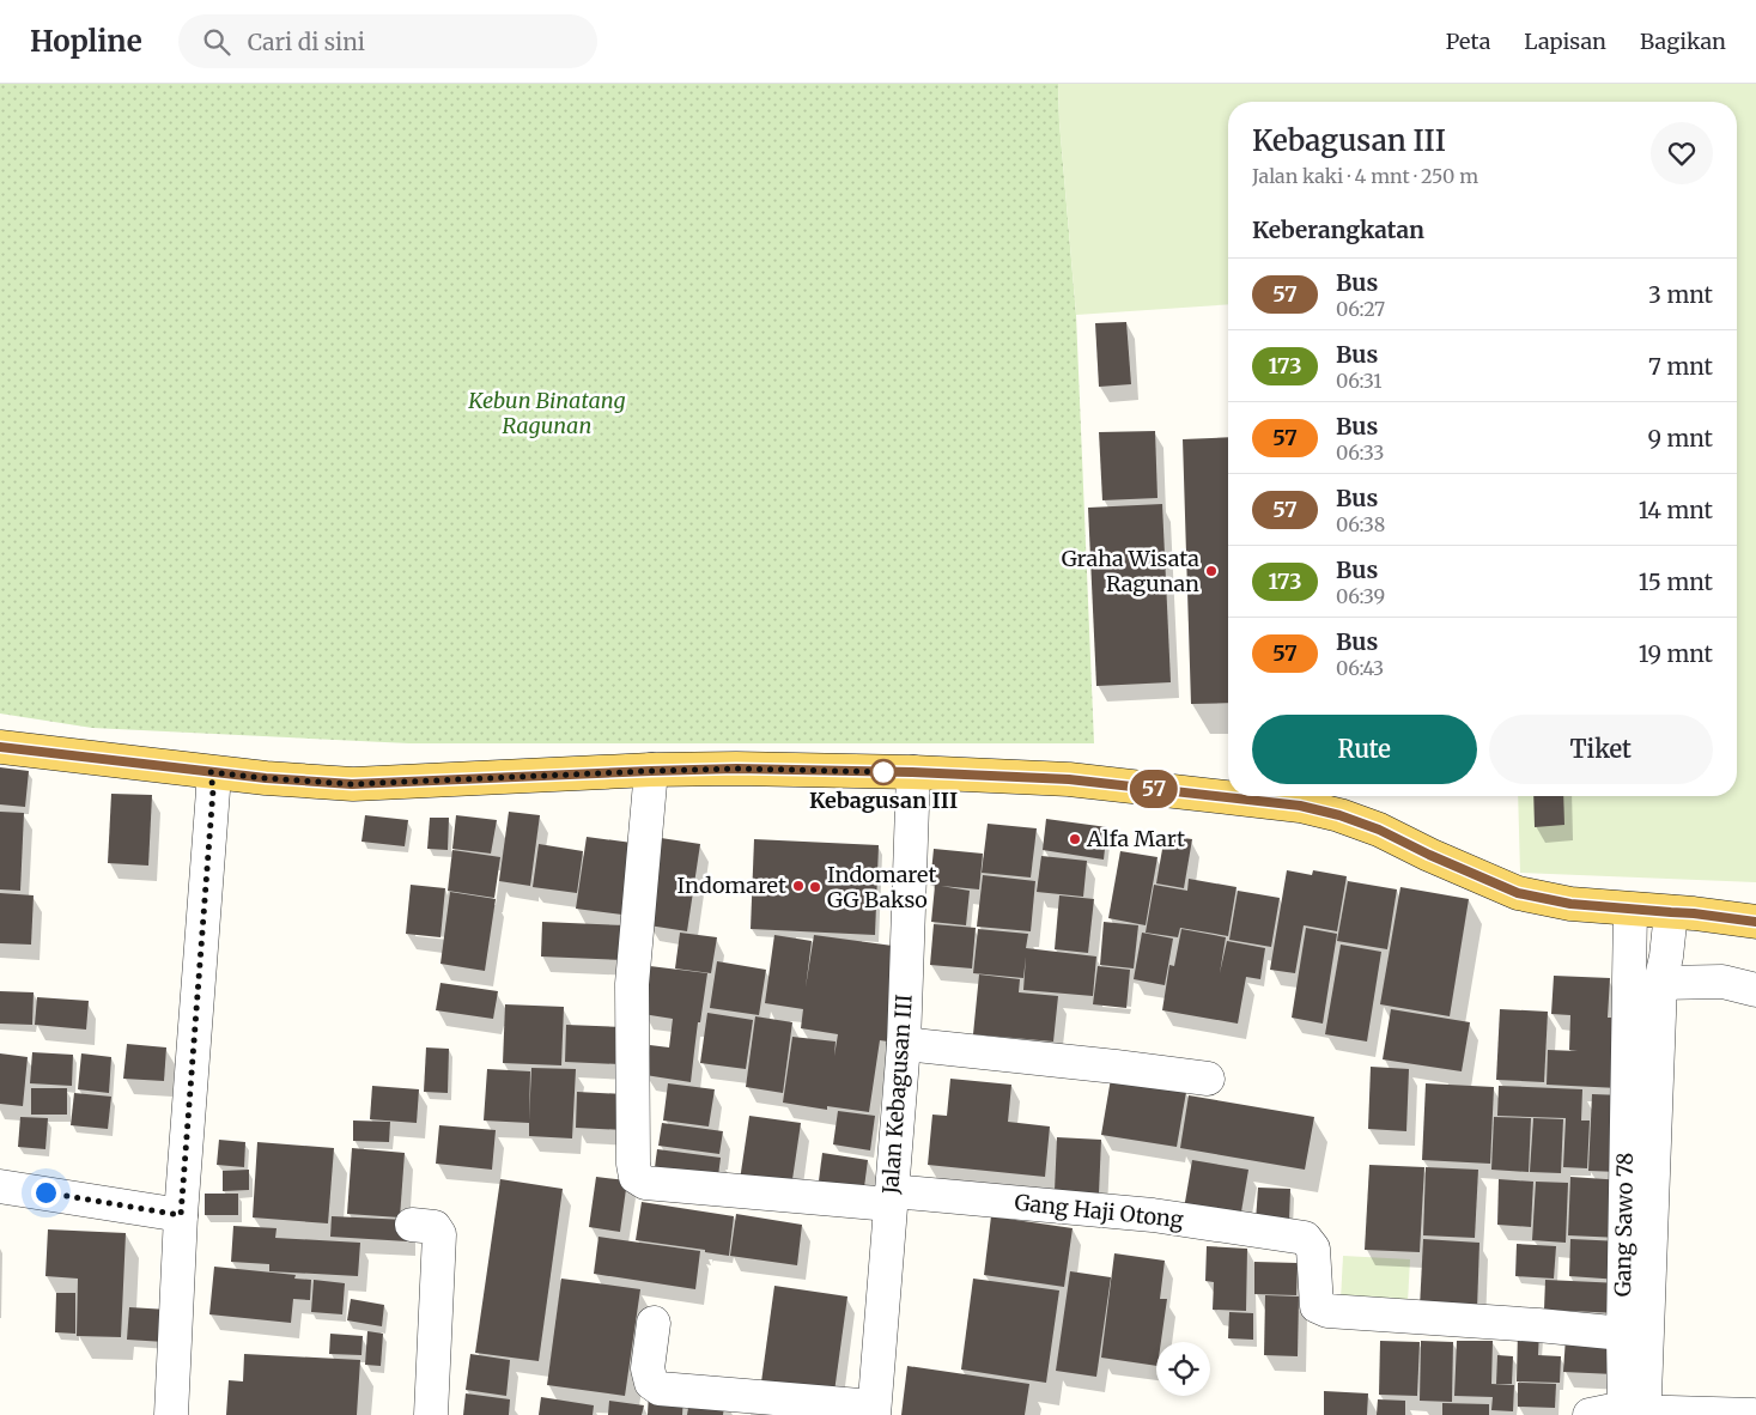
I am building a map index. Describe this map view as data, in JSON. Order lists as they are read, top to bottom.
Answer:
{
  "streets": {
    "street": ["Jalan Kebagusan III", "Gang Haji Otong", "Gang Sawo 78"]
  },
  "crossings": [
    ["Jalan Kebagusan III", "Gang Haji Otong"],
    ["Gang Haji Otong", "Gang Sawo 78"]
  ],
  "parks": ["Kebun Binatang Ragunan"],
  "places": [
    "Graha Wisata Ragunan",
    "Kebagusan III",
    "Alfa Mart",
    "Indomaret",
    "Indomaret GG Bakso"
  ],
  "lines": ["bus line 57"],
  "page": {
    "header": "Hopline",
    "search": "Cari di sini",
    "nav": ["Peta", "Lapisan", "Bagikan"],
    "on_map": "57",
    "heading": [
      ["Kebagusan III", "Jalan kaki · 4 mnt · 250 m"],
      "Keberangkatan"
    ],
    "list": [
      {
        "mark": "57",
        "name": "Bus",
        "note": "06:27",
        "value": "3 mnt"
      },
      {
        "mark": "173",
        "name": "Bus",
        "note": "06:31",
        "value": "7 mnt"
      },
      {
        "mark": "57",
        "name": "Bus",
        "note": "06:33",
        "value": "9 mnt"
      },
      {
        "mark": "57",
        "name": "Bus",
        "note": "06:38",
        "value": "14 mnt"
      },
      {
        "mark": "173",
        "name": "Bus",
        "note": "06:39",
        "value": "15 mnt"
      },
      {
        "mark": "57",
        "name": "Bus",
        "note": "06:43",
        "value": "19 mnt"
      }
    ],
    "buttons": ["Rute", "Tiket"]
  }
}
